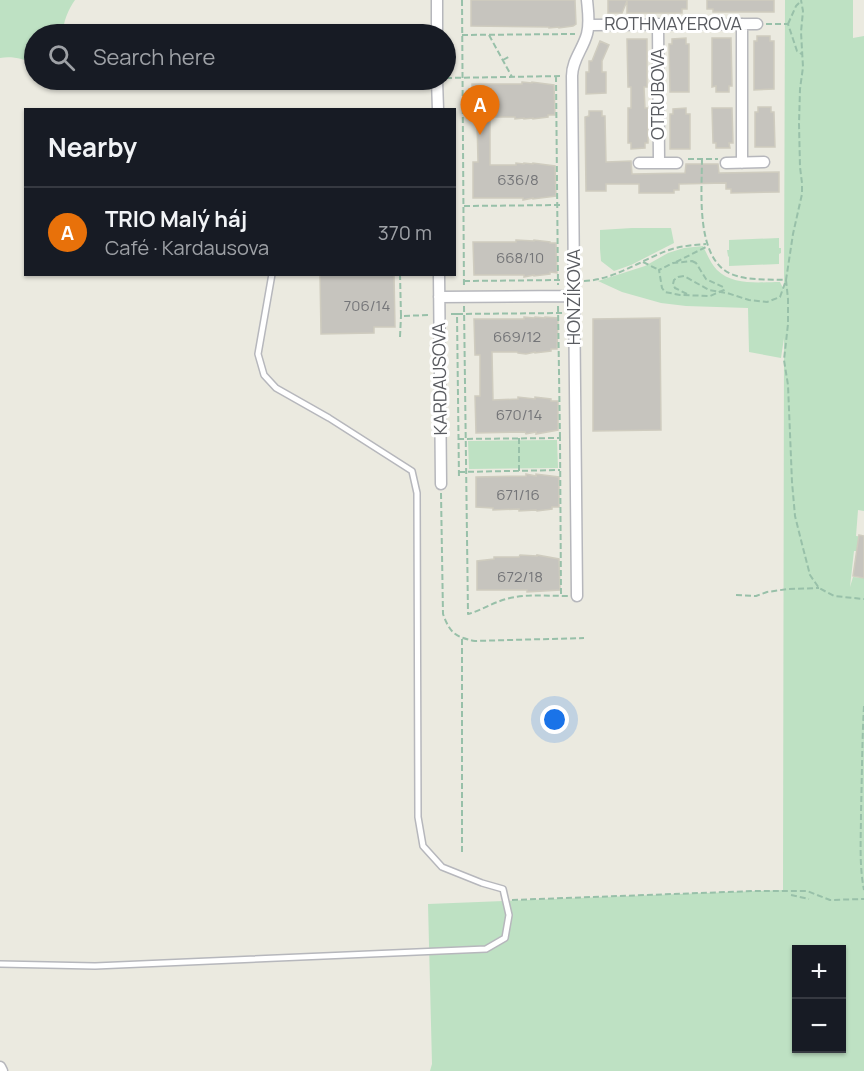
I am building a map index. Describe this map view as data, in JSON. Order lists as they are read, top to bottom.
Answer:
{
  "streets": {
    "street": [
      "ROTHMAYEROVA",
      "OTRUBOVA",
      "HONZÍKOVA",
      "KARDAUSOVA"
    ]
  },
  "crossings": [
    ["ROTHMAYEROVA", "OTRUBOVA"],
    ["ROTHMAYEROVA", "HONZÍKOVA"]
  ],
  "house_numbers": [
    "636/8",
    "668/10",
    "706/14",
    "669/12",
    "670/14",
    "671/16",
    "672/18"
  ],
  "page": {
    "search": "Search here",
    "pins": "A",
    "heading": "Nearby",
    "list": [
      {
        "mark": "A",
        "name": "TRIO Malý háj",
        "note": "Café · Kardausova",
        "value": "370 m"
      }
    ],
    "map_buttons": ["+", "−"]
  }
}
